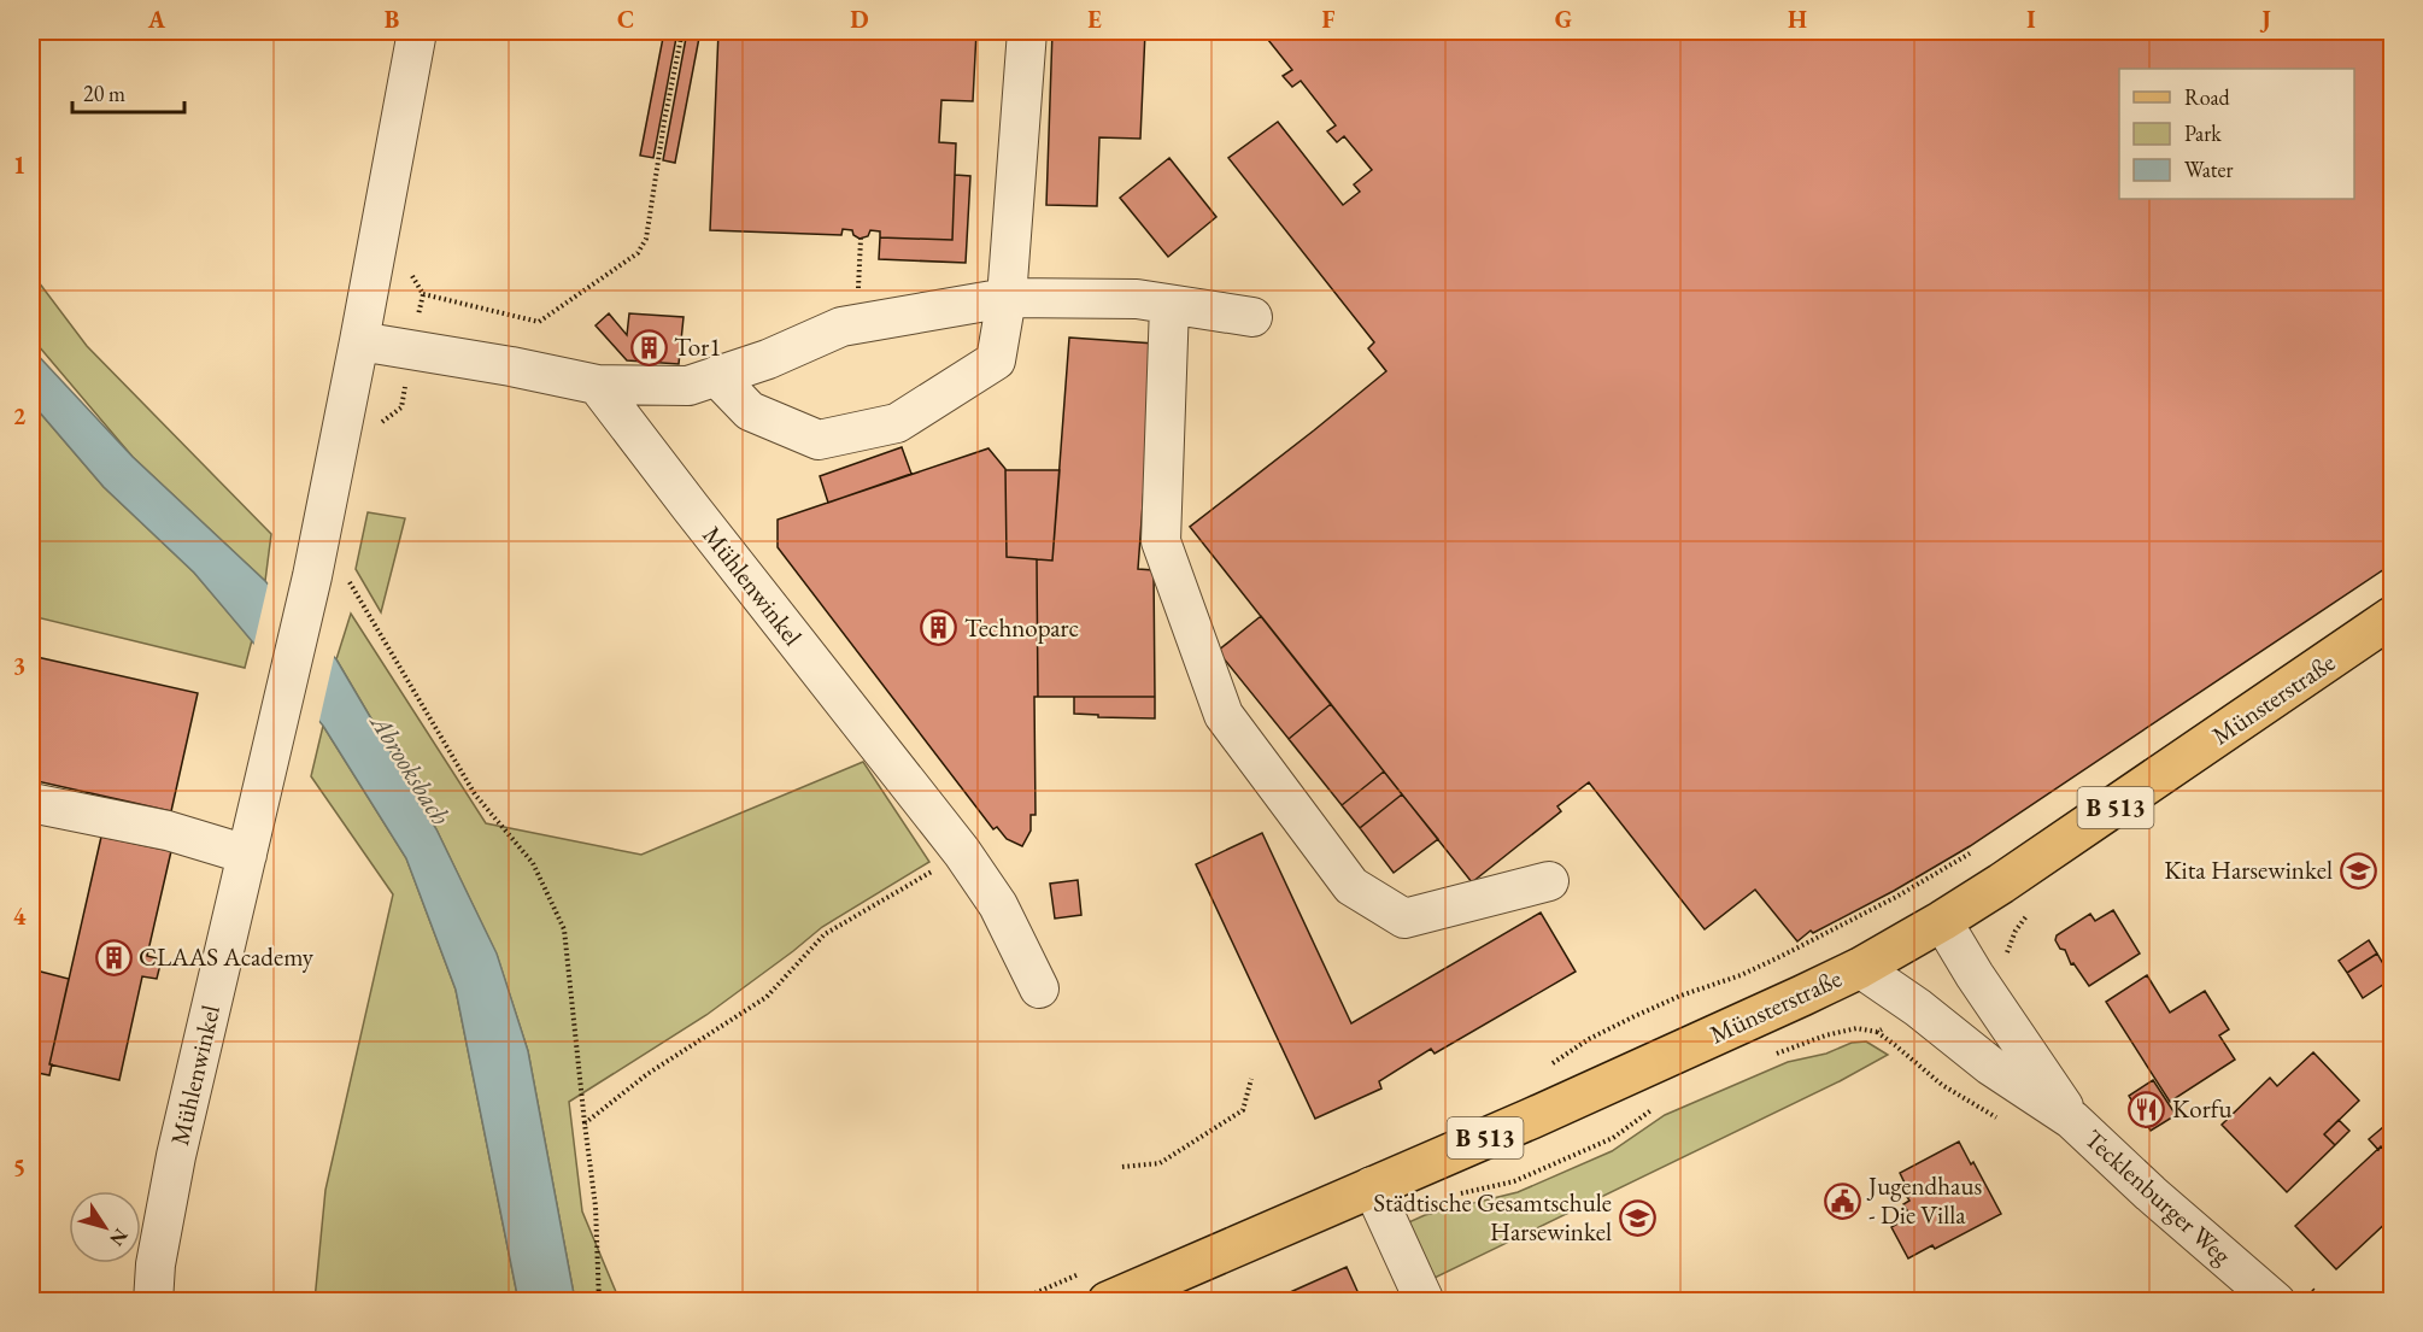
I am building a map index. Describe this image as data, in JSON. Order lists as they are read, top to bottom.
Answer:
{
  "streets": {
    "main road": ["Münsterstraße", "B 513"],
    "street": ["Mühlenwinkel", "Tecklenburger Weg"]
  },
  "crossings": [
    ["Münsterstraße", "Tecklenburger Weg"]
  ],
  "water": ["Abrooksbach"],
  "places": {
    "building": ["Tor1", "Technoparc", "CLAAS Academy"],
    "school or university": ["Kita Harsewinkel", "Städtische Gesamtschule Harsewinkel"],
    "restaurant": ["Korfu"],
    "public building": ["Jugendhaus - Die Villa"]
  },
  "legend": ["Road", "Park", "Water"],
  "scale_bar": "20 m",
  "north": "bottom right",
  "grid": {
    "columns": [
      "A",
      "B",
      "C",
      "D",
      "E",
      "F",
      "G",
      "H",
      "I",
      "J"
    ],
    "rows": [
      "1",
      "2",
      "3",
      "4",
      "5"
    ]
  }
}
